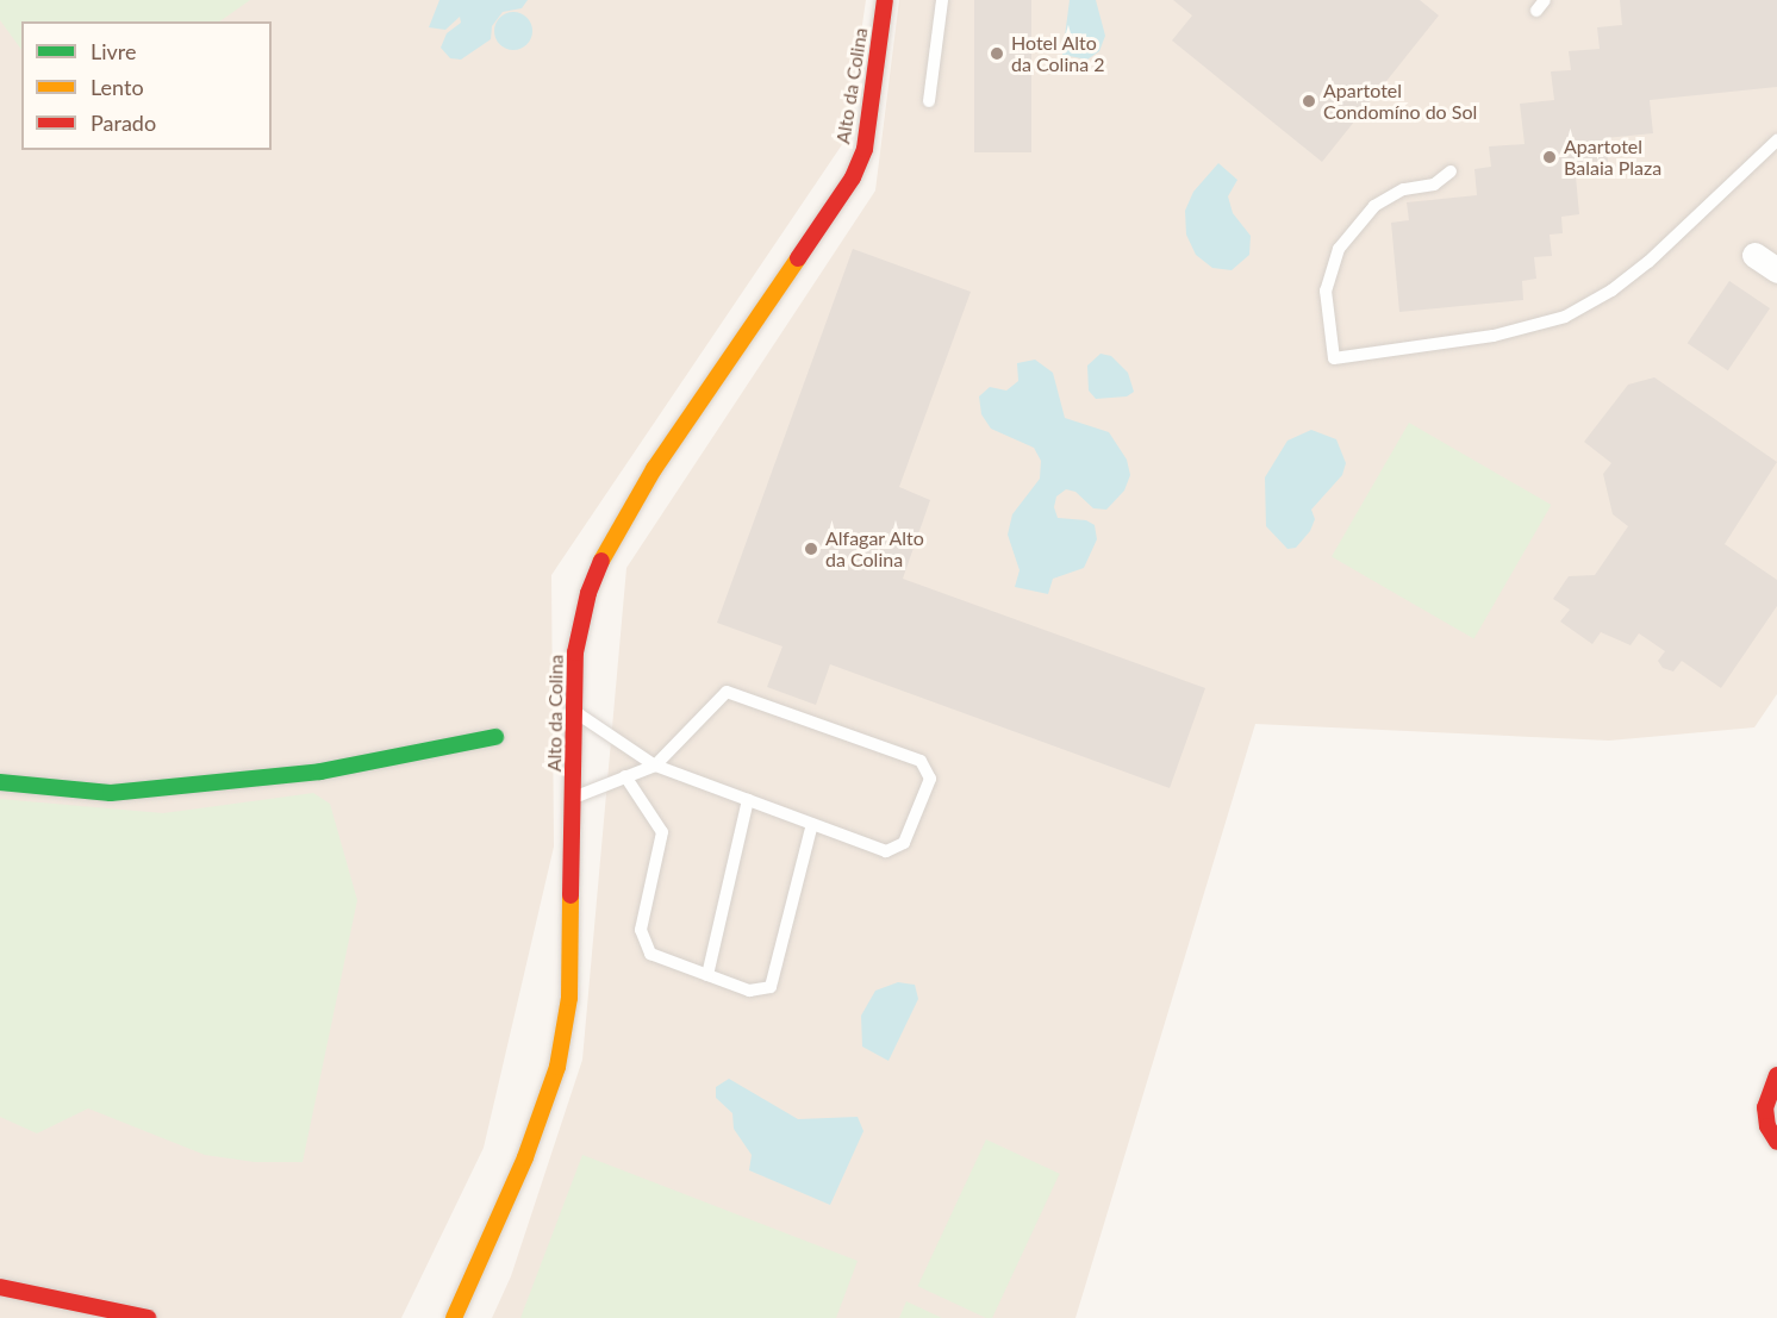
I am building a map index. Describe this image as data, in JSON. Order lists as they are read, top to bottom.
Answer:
{
  "streets": {
    "street": ["Alto da Colina"]
  },
  "places": [
    "Hotel Alto da Colina 2",
    "Apartotel Condomíno do Sol",
    "Apartotel Balaia Plaza",
    "Alfagar Alto da Colina"
  ],
  "legend": ["Livre", "Lento", "Parado"]
}
